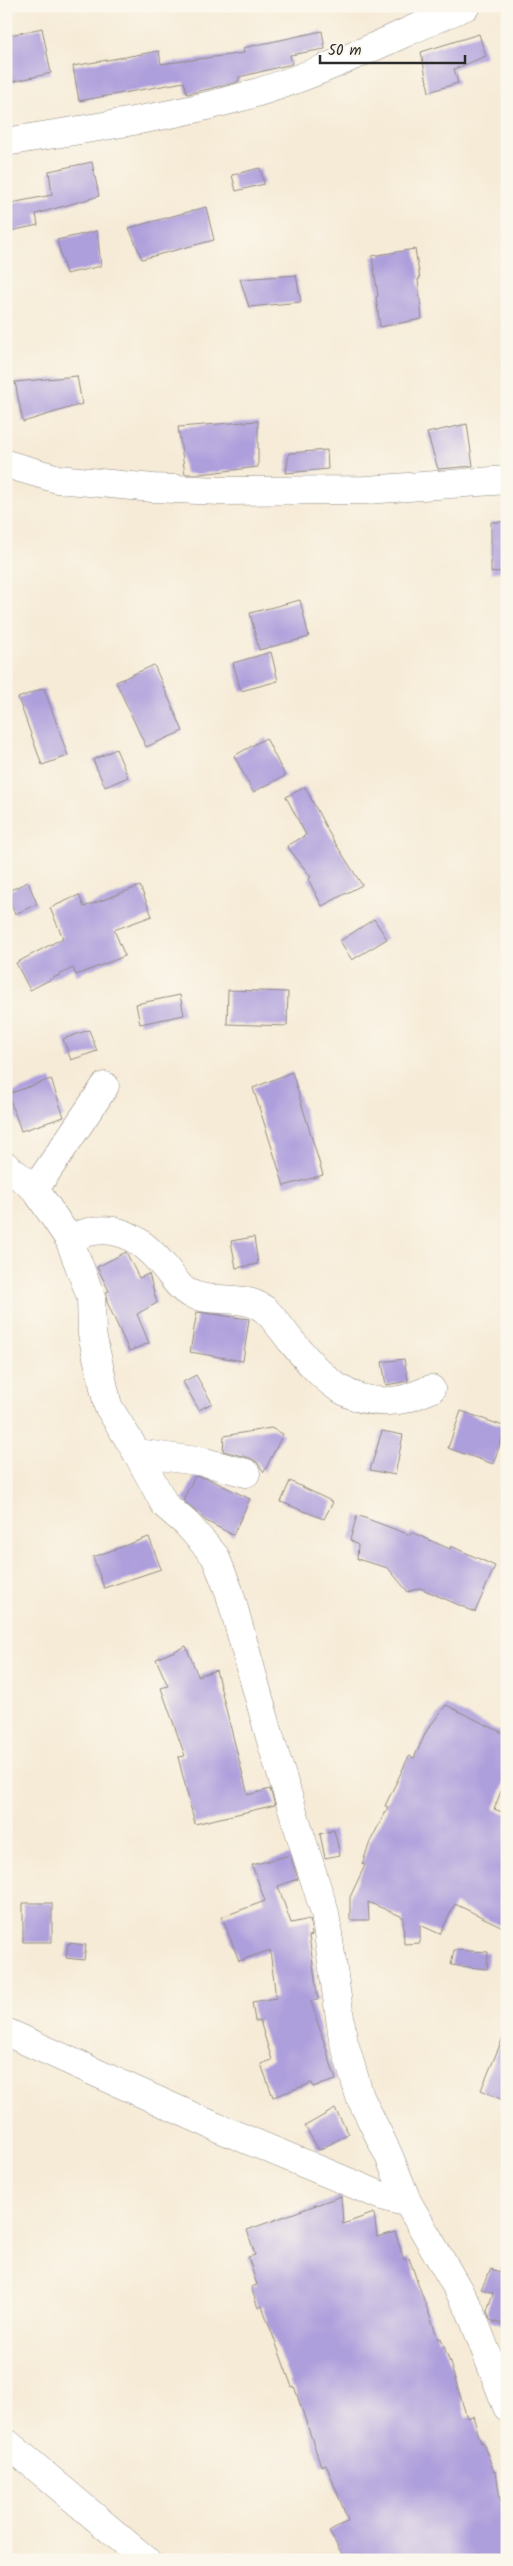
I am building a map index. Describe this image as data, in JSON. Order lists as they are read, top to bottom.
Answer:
{
  "scale_bar": "50 m"
}
